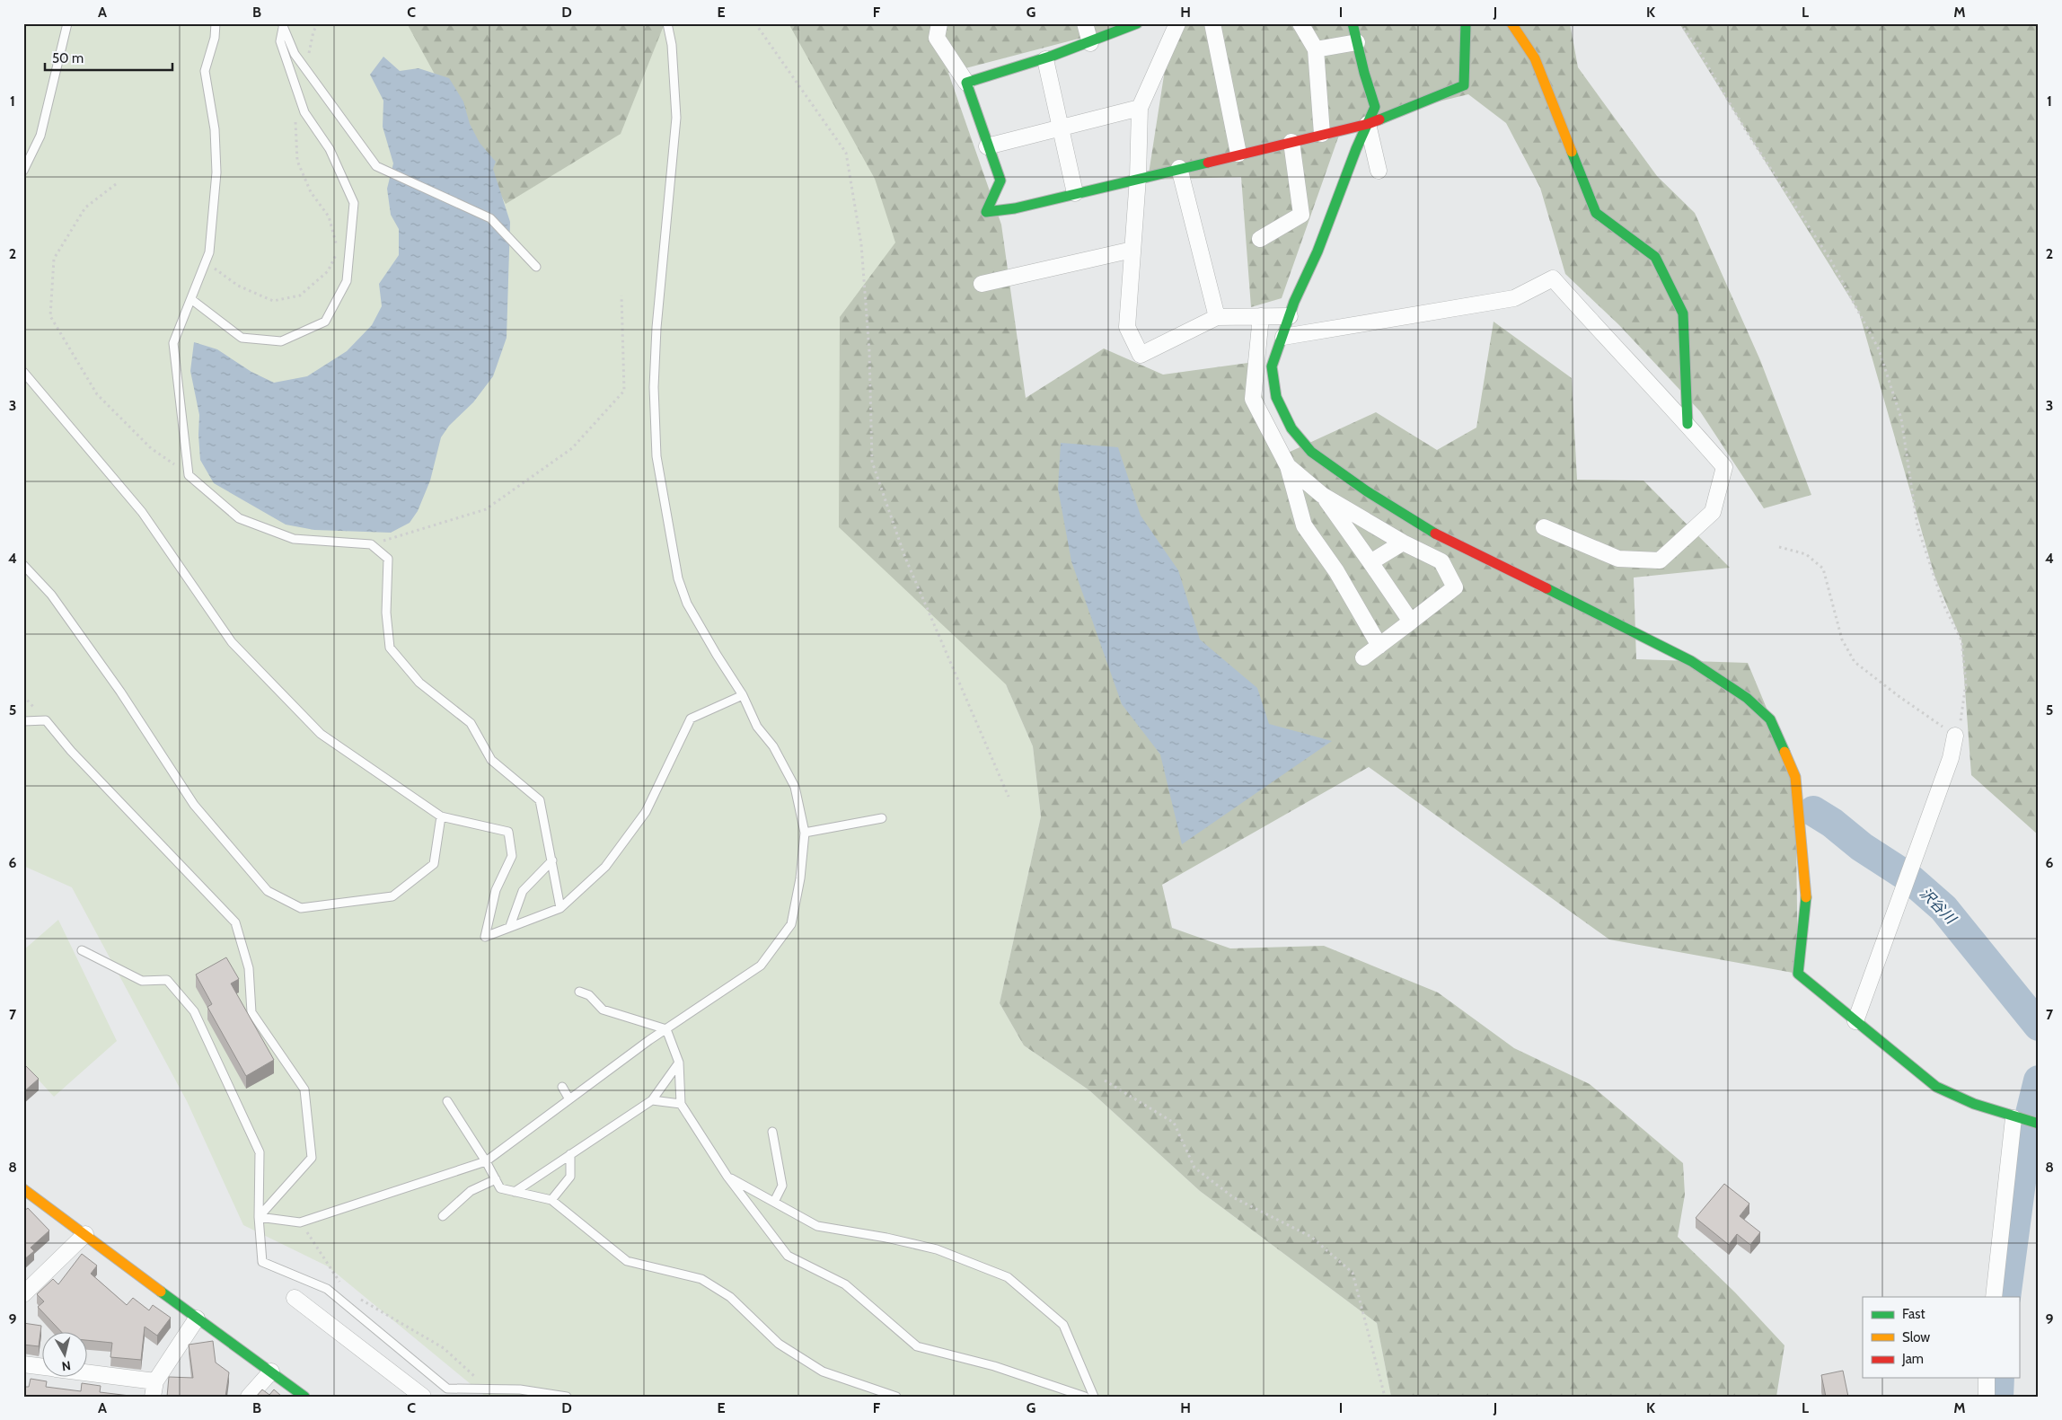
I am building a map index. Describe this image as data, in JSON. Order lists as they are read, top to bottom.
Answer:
{
  "water": ["沢谷川"],
  "legend": ["Fast", "Slow", "Jam"],
  "scale_bar": "50 m",
  "north": "bottom",
  "grid": {
    "columns": [
      "A",
      "B",
      "C",
      "D",
      "E",
      "F",
      "G",
      "H",
      "I",
      "J",
      "K",
      "L",
      "M"
    ],
    "rows": [
      "1",
      "2",
      "3",
      "4",
      "5",
      "6",
      "7",
      "8",
      "9"
    ]
  }
}
